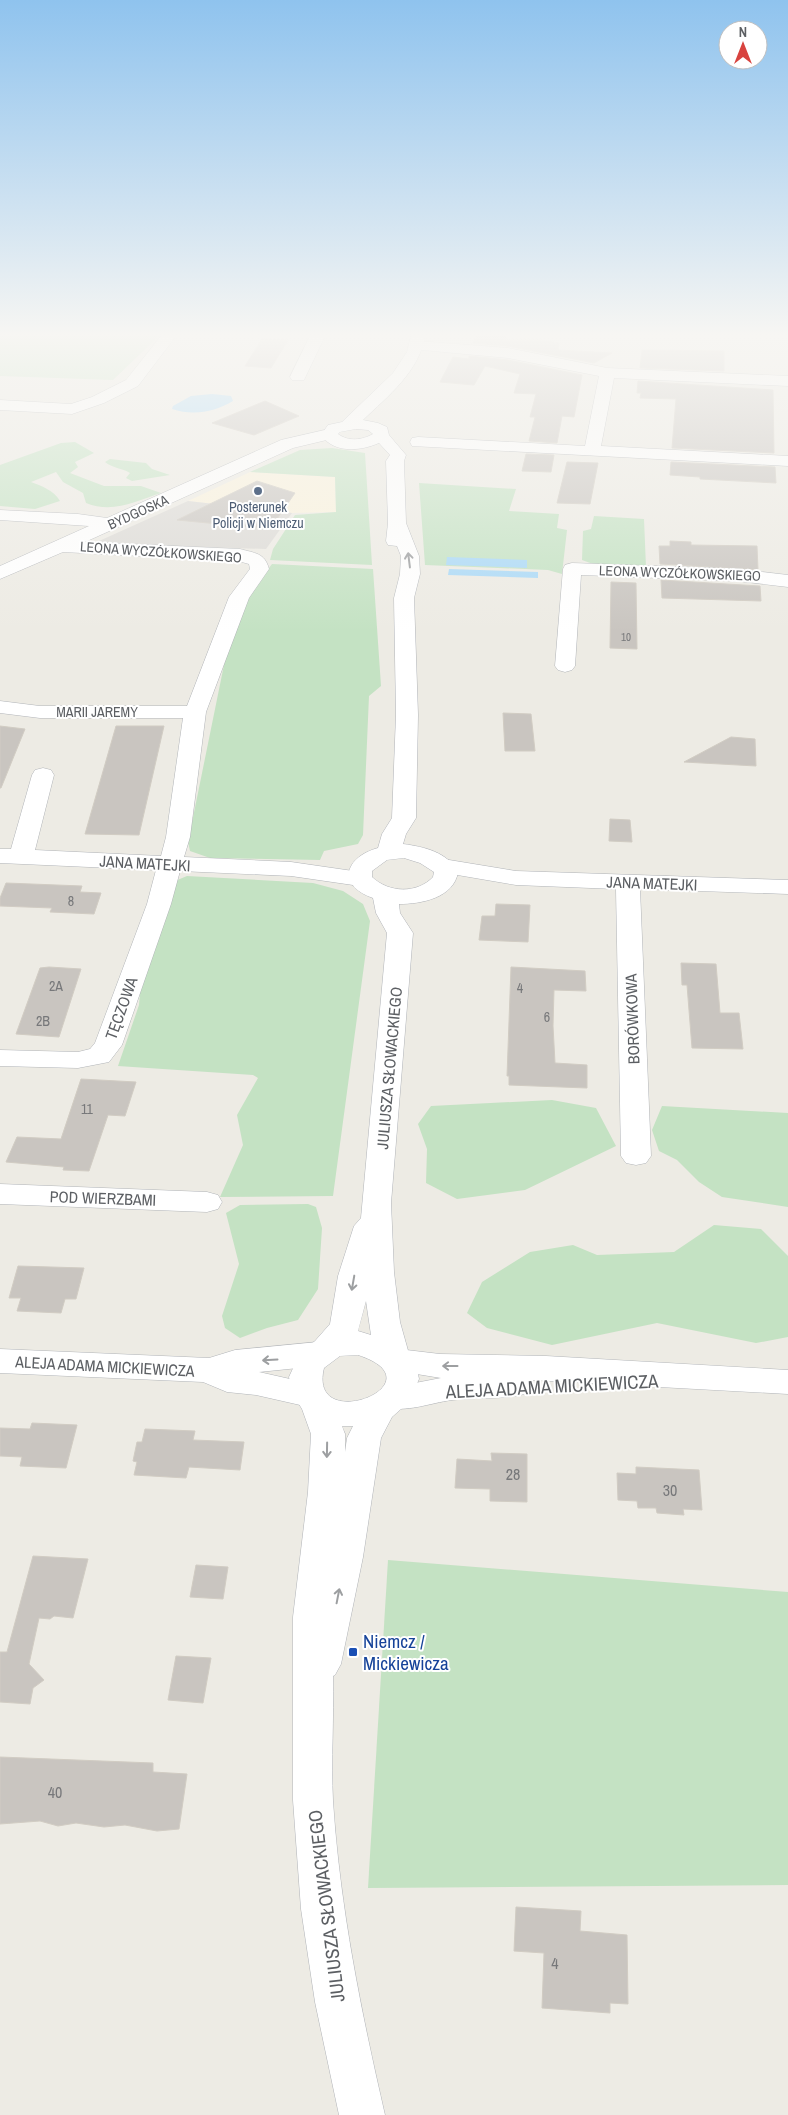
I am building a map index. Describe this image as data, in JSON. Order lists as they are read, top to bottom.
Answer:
{
  "streets": {
    "street": [
      "BYDGOSKA",
      "LEONA WYCZÓŁKOWSKIEGO",
      "MARII JAREMY",
      "JANA MATEJKI",
      "TĘCZOWA",
      "BORÓWKOWA",
      "JULIUSZA SŁOWACKIEGO",
      "POD WIERZBAMI",
      "ALEJA ADAMA MICKIEWICZA"
    ]
  },
  "crossings": [
    ["BYDGOSKA", "LEONA WYCZÓŁKOWSKIEGO"],
    ["LEONA WYCZÓŁKOWSKIEGO", "TĘCZOWA"],
    ["MARII JAREMY", "TĘCZOWA"],
    ["JANA MATEJKI", "TĘCZOWA"],
    ["JANA MATEJKI", "BORÓWKOWA"],
    ["JANA MATEJKI", "JULIUSZA SŁOWACKIEGO"],
    ["JULIUSZA SŁOWACKIEGO", "ALEJA ADAMA MICKIEWICZA"]
  ],
  "places": {
    "other": ["Posterunek Policji w Niemczu"],
    "transit": ["Niemcz / Mickiewicza"]
  },
  "house_numbers": [
    "10",
    "8",
    "2A",
    "4",
    "6",
    "2B",
    "11",
    "28",
    "30",
    "40",
    "4"
  ],
  "north": "top"
}
